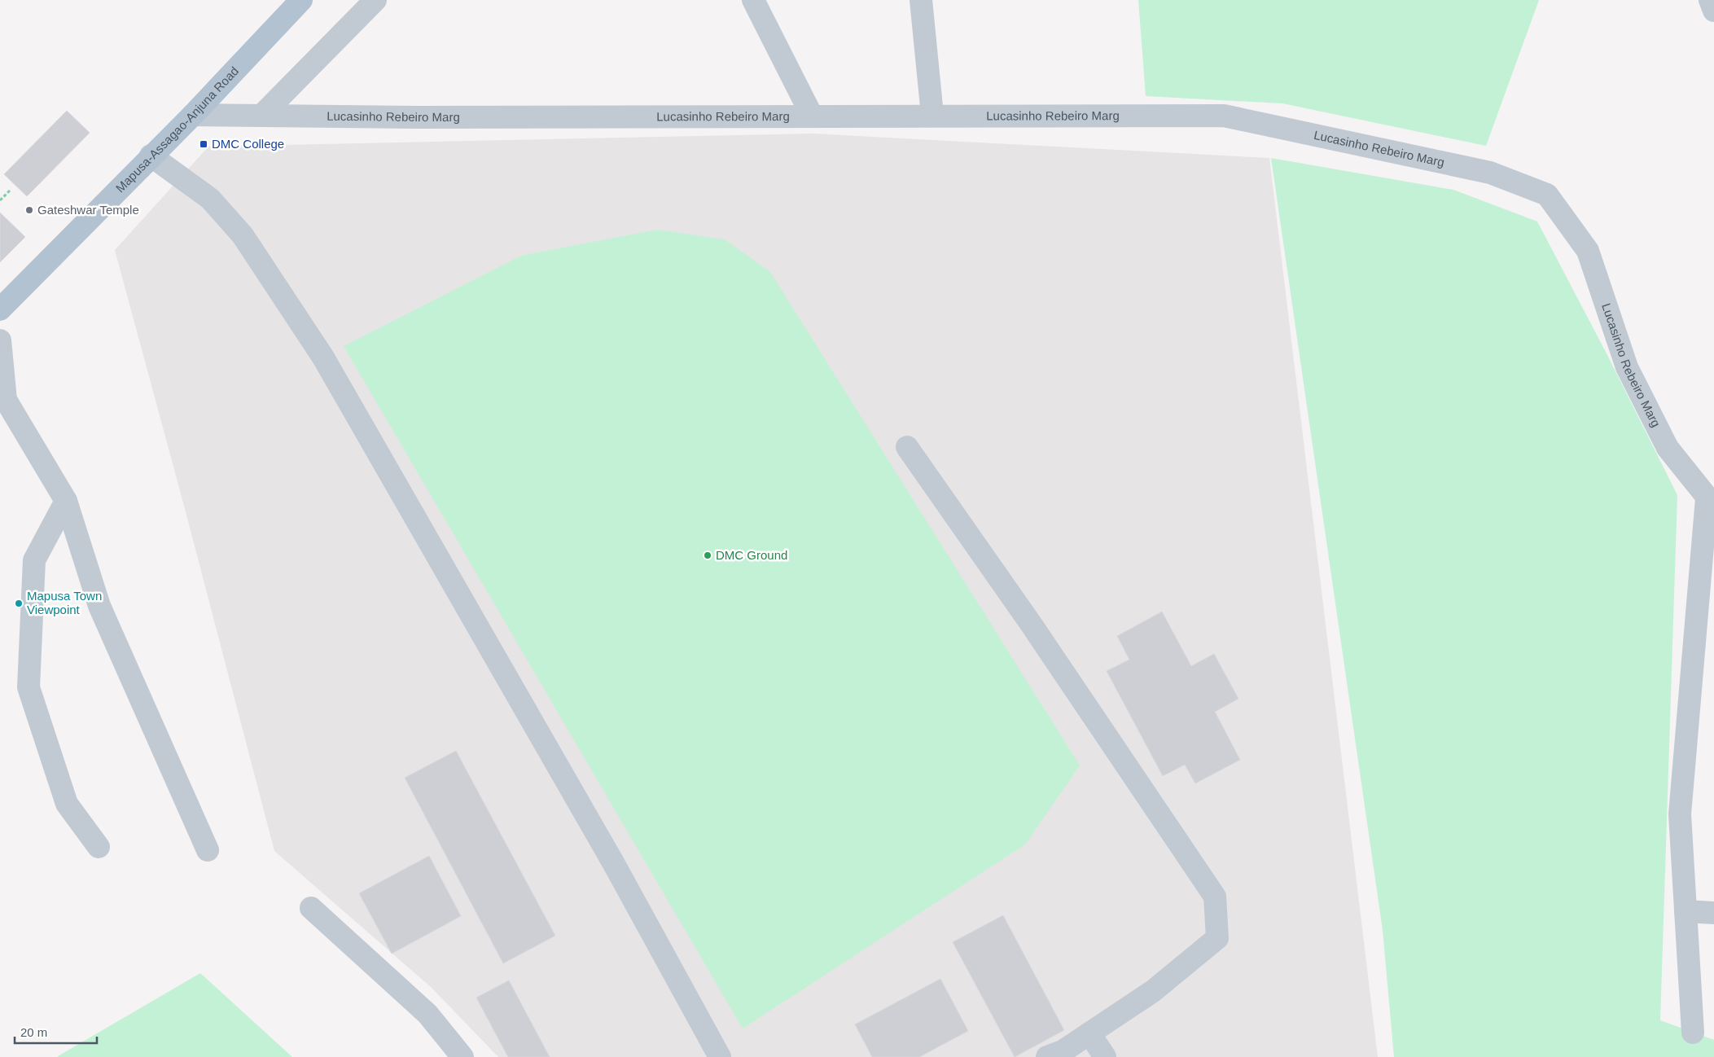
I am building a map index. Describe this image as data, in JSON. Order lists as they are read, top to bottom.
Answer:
{
  "streets": {
    "main road": ["Mapusa-Assagao-Anjuna Road"],
    "street": ["Lucasinho Rebeiro Marg"]
  },
  "crossings": [
    ["Lucasinho Rebeiro Marg", "Mapusa-Assagao-Anjuna Road"]
  ],
  "places": {
    "transit": ["DMC College"],
    "other": ["Gateshwar Temple", "DMC Ground", "Mapusa Town Viewpoint"]
  },
  "scale_bar": "20 m"
}
